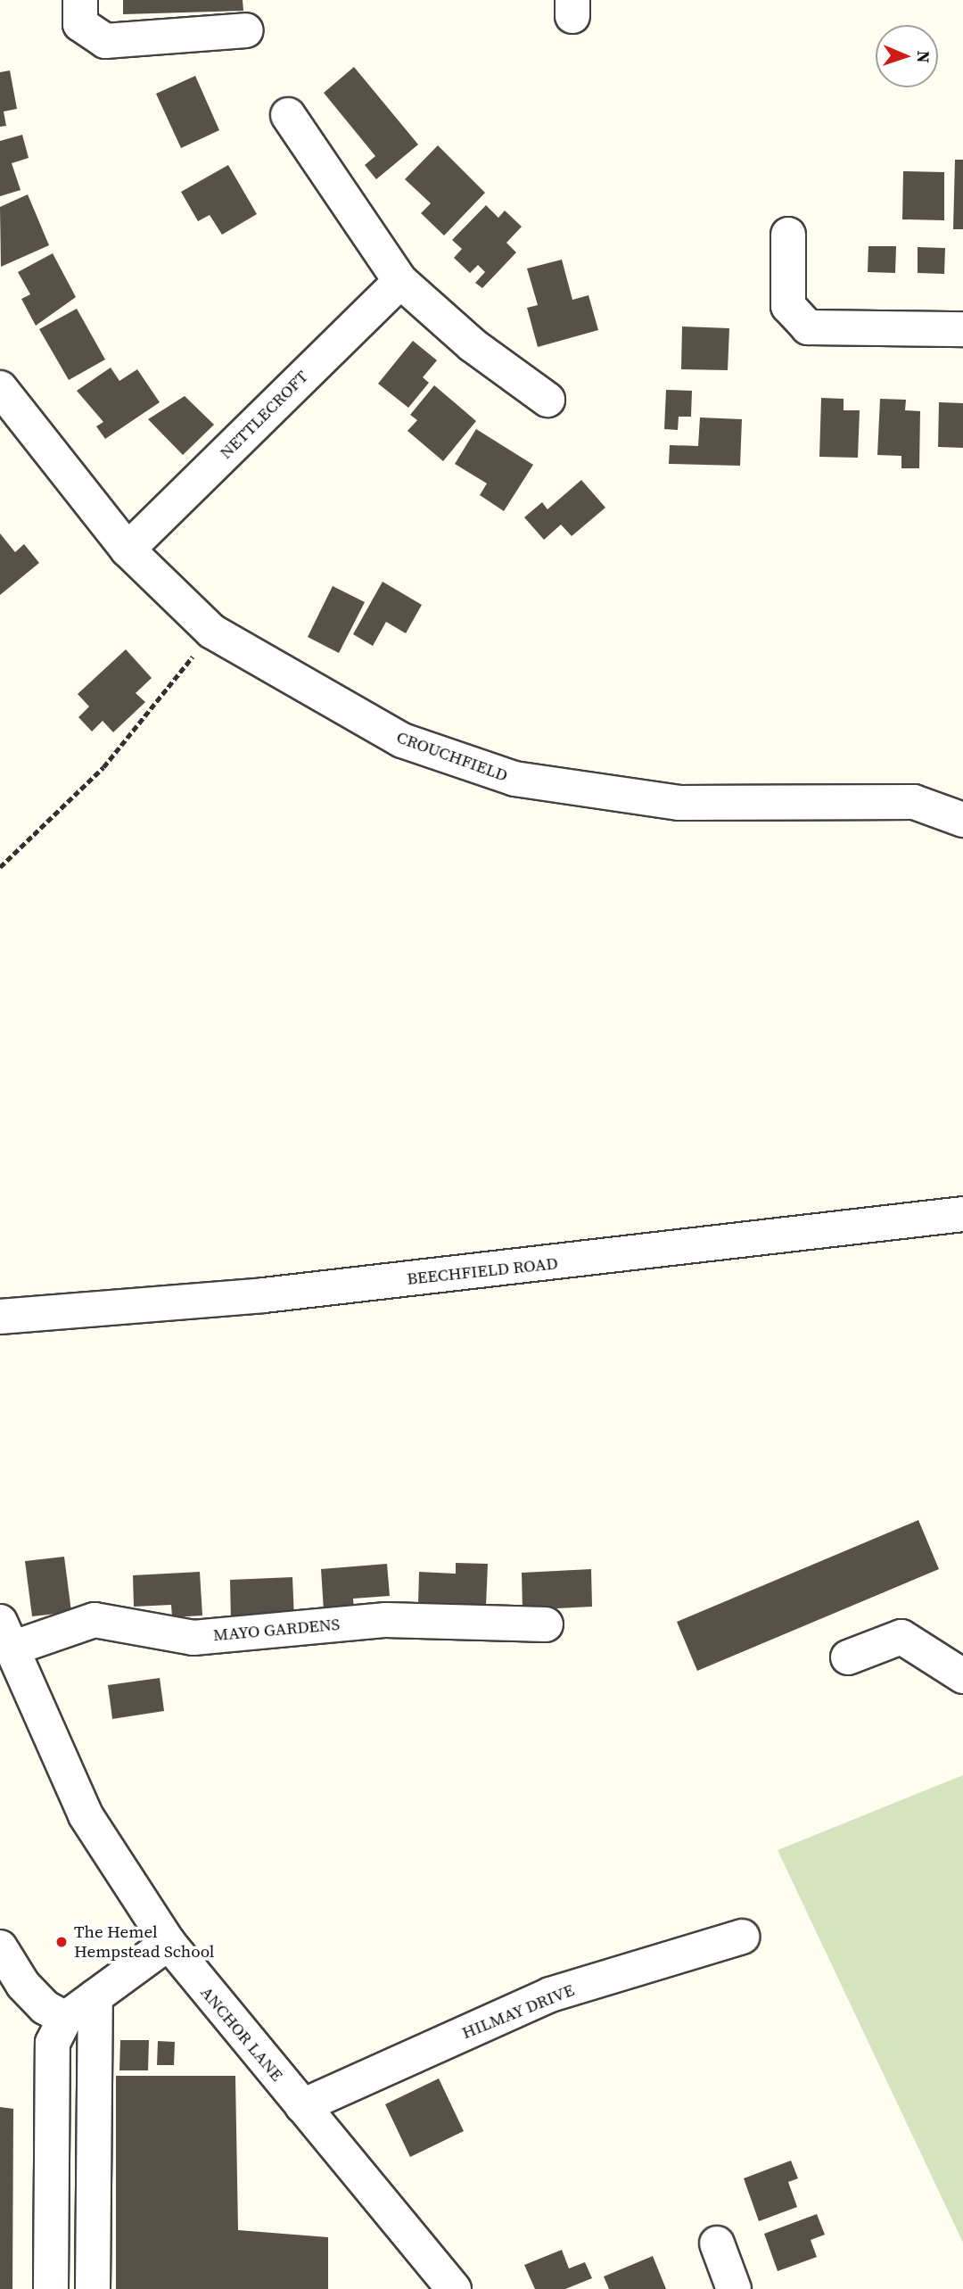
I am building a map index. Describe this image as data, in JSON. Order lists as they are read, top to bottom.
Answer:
{
  "streets": {
    "street": [
      "NETTLECROFT",
      "CROUCHFIELD",
      "BEECHFIELD ROAD",
      "MAYO GARDENS",
      "HILMAY DRIVE",
      "ANCHOR LANE"
    ]
  },
  "crossings": [
    ["NETTLECROFT", "CROUCHFIELD"],
    ["MAYO GARDENS", "ANCHOR LANE"],
    ["HILMAY DRIVE", "ANCHOR LANE"]
  ],
  "places": ["The Hemel Hempstead School"],
  "north": "right"
}
